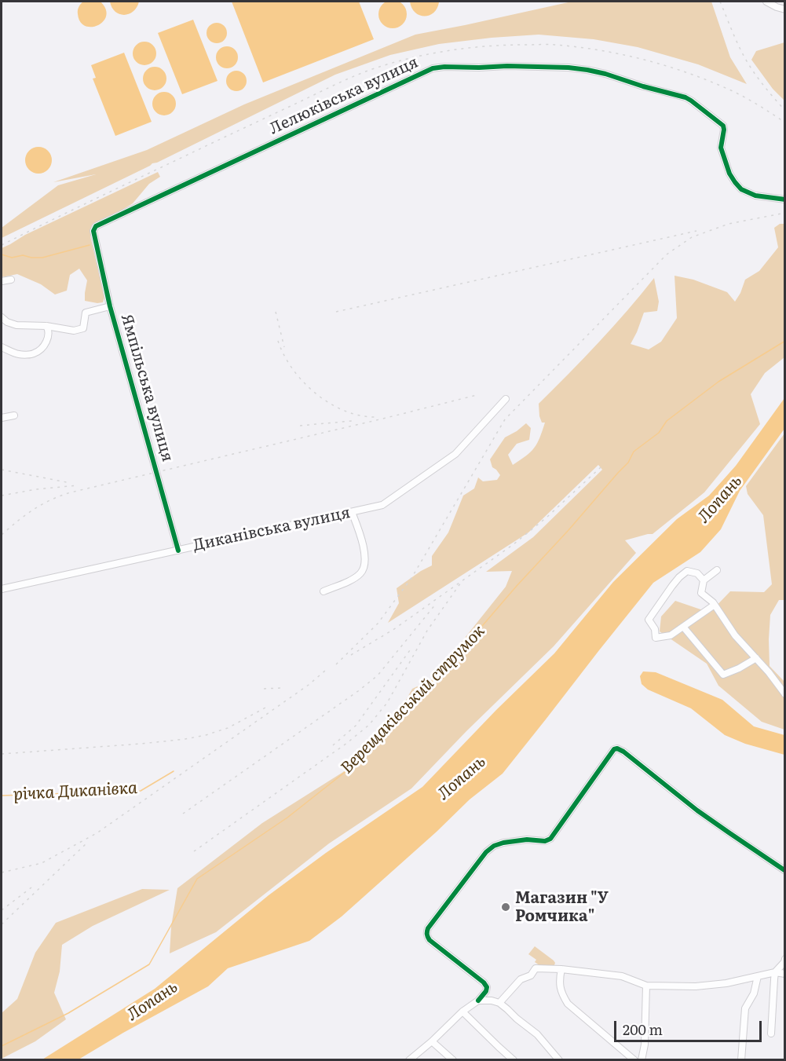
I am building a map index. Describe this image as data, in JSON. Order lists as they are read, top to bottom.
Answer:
{
  "streets": {
    "street": ["Лелюківська вулиця", "Ямпільська вулиця", "Диканівська вулиця"]
  },
  "crossings": [
    ["Лелюківська вулиця", "Ямпільська вулиця"],
    ["Ямпільська вулиця", "Диканівська вулиця"]
  ],
  "water": ["Лопань", "Верещаківський струмок", "річка Диканівка"],
  "places": ["Магазин \"У Ромчика\""],
  "scale_bar": "200 m"
}
